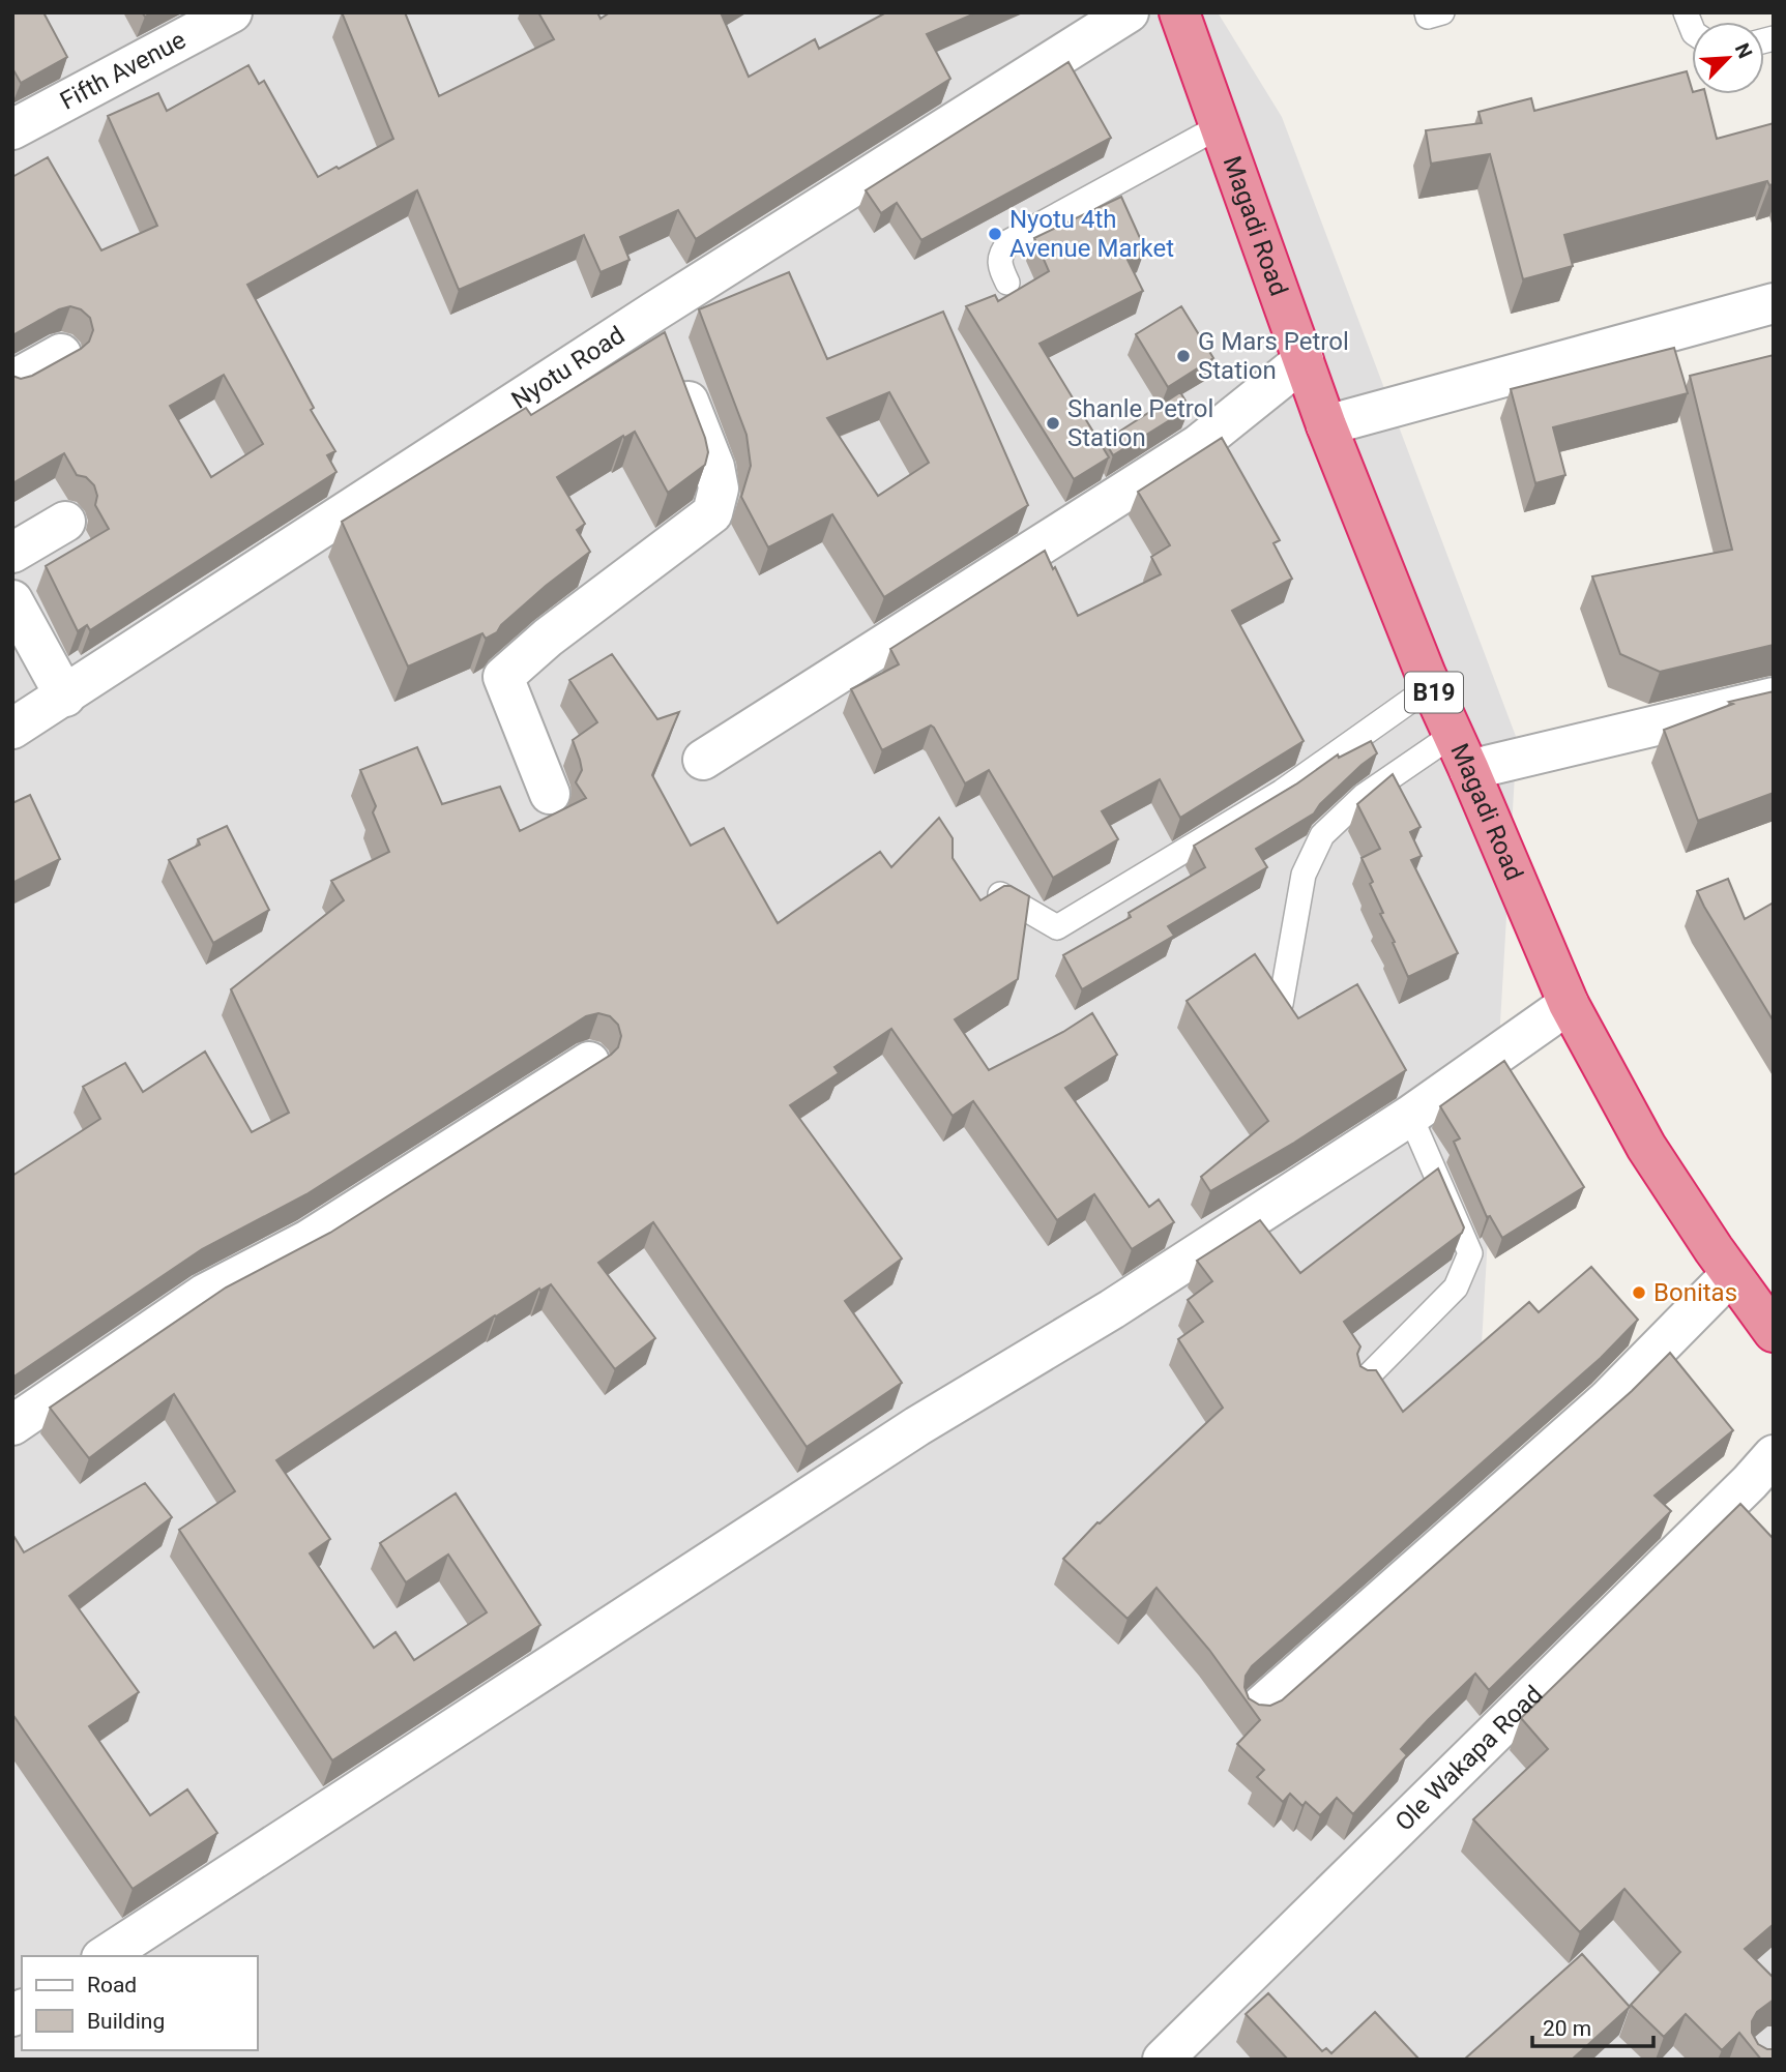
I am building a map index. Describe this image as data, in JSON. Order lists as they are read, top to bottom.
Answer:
{
  "streets": {
    "highway": ["Magadi Road", "B19"],
    "street": ["Fifth Avenue", "Nyotu Road", "Ole Wakapa Road"]
  },
  "places": [
    "Nyotu 4th Avenue Market",
    "G Mars Petrol Station",
    "Shanle Petrol Station",
    "Bonitas"
  ],
  "legend": ["Road", "Building"],
  "scale_bar": "20 m",
  "north": "top right"
}
